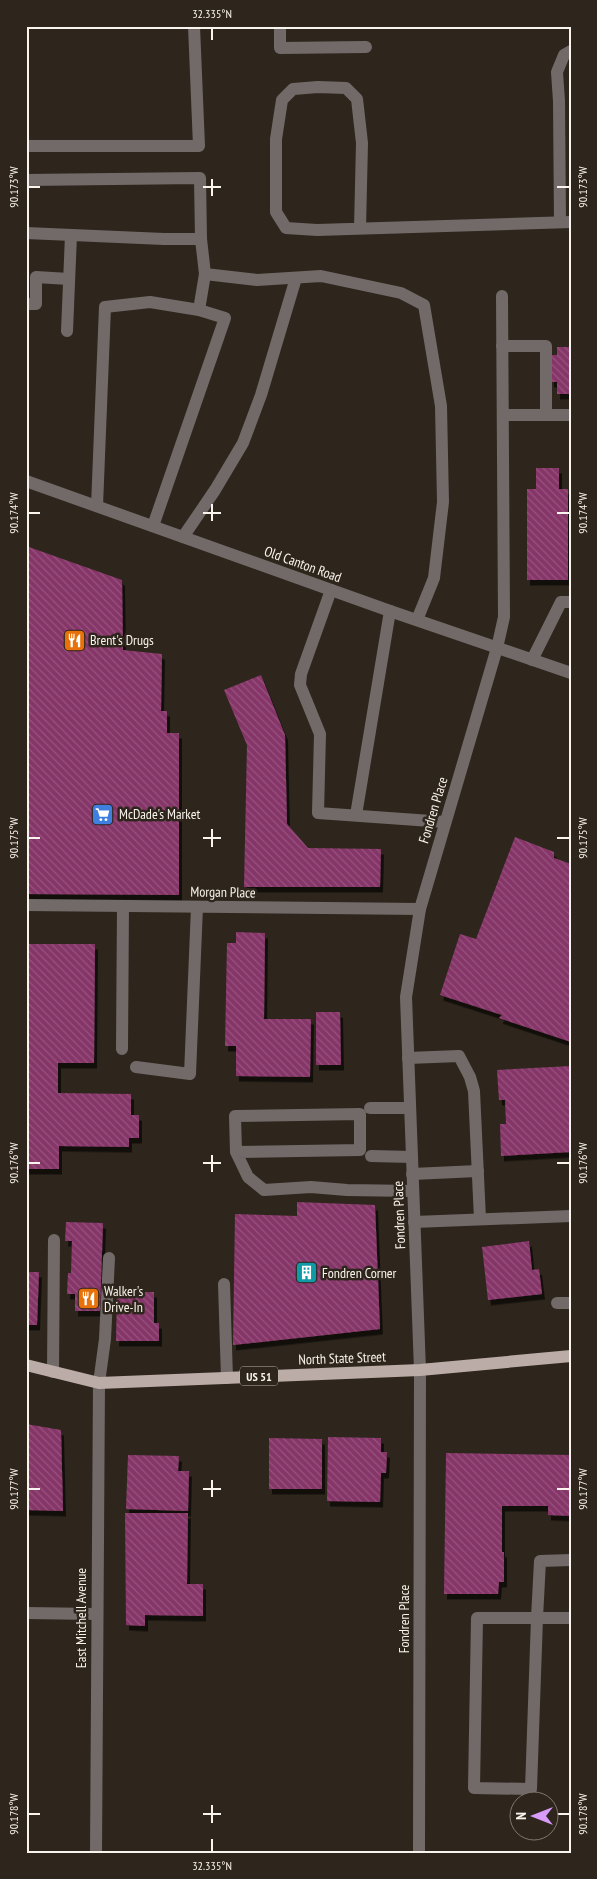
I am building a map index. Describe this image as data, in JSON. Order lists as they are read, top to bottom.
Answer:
{
  "streets": {
    "main road": ["North State Street", "US 51"],
    "street": [
      "Old Canton Road",
      "Fondren Place",
      "Morgan Place",
      "East Mitchell Avenue"
    ]
  },
  "crossings": [
    ["Old Canton Road", "Fondren Place"],
    ["Fondren Place", "Morgan Place"],
    ["Fondren Place", "North State Street"],
    ["North State Street", "East Mitchell Avenue"]
  ],
  "places": {
    "restaurant": ["Brent's Drugs", "Walker's Drive-In"],
    "supermarket": ["McDade's Market"],
    "building": ["Fondren Corner"]
  },
  "north": "left",
  "coordinates": [
    "32.335°N",
    "90.173°W",
    "90.174°W",
    "90.175°W",
    "90.176°W",
    "90.177°W",
    "90.178°W"
  ]
}
